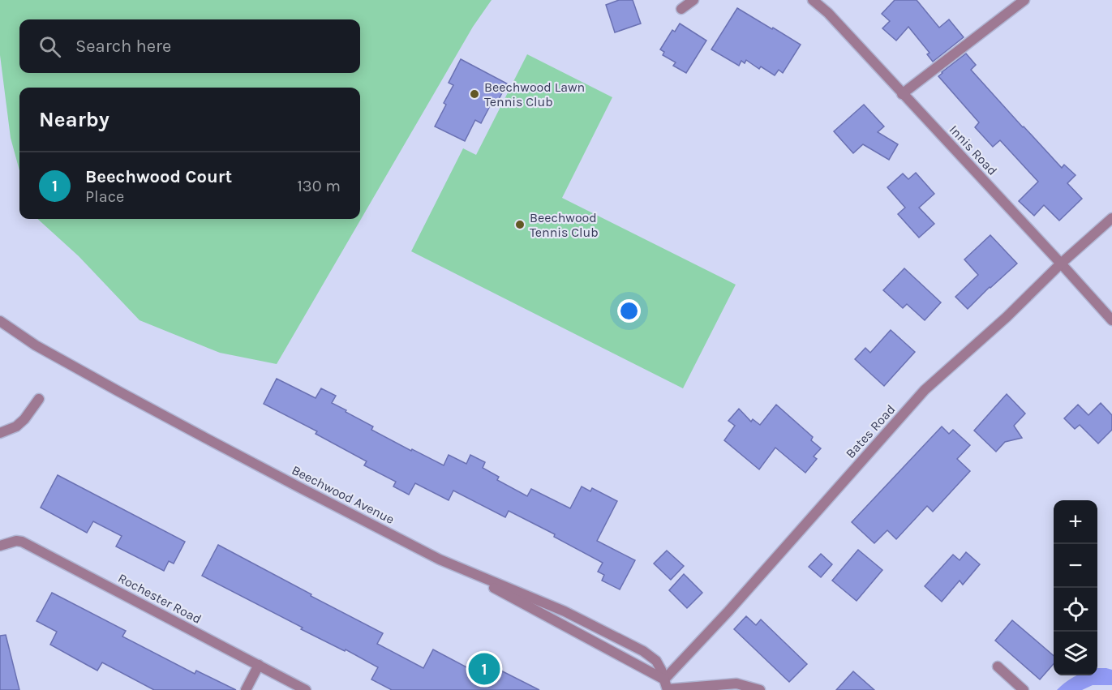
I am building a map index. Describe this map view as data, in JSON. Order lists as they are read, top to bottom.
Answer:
{
  "streets": {
    "street": [
      "Innis Road",
      "Bates Road",
      "Beechwood Avenue",
      "Rochester Road"
    ]
  },
  "crossings": [
    ["Innis Road", "Bates Road"],
    ["Bates Road", "Beechwood Avenue"]
  ],
  "places": ["Beechwood Lawn Tennis Club", "Beechwood Tennis Club"],
  "page": {
    "search": "Search here",
    "heading": "Nearby",
    "list": [
      {
        "mark": "1",
        "name": "Beechwood Court",
        "note": "Place",
        "value": "130 m"
      }
    ],
    "map_buttons": ["+", "−"],
    "pins": "1"
  }
}
